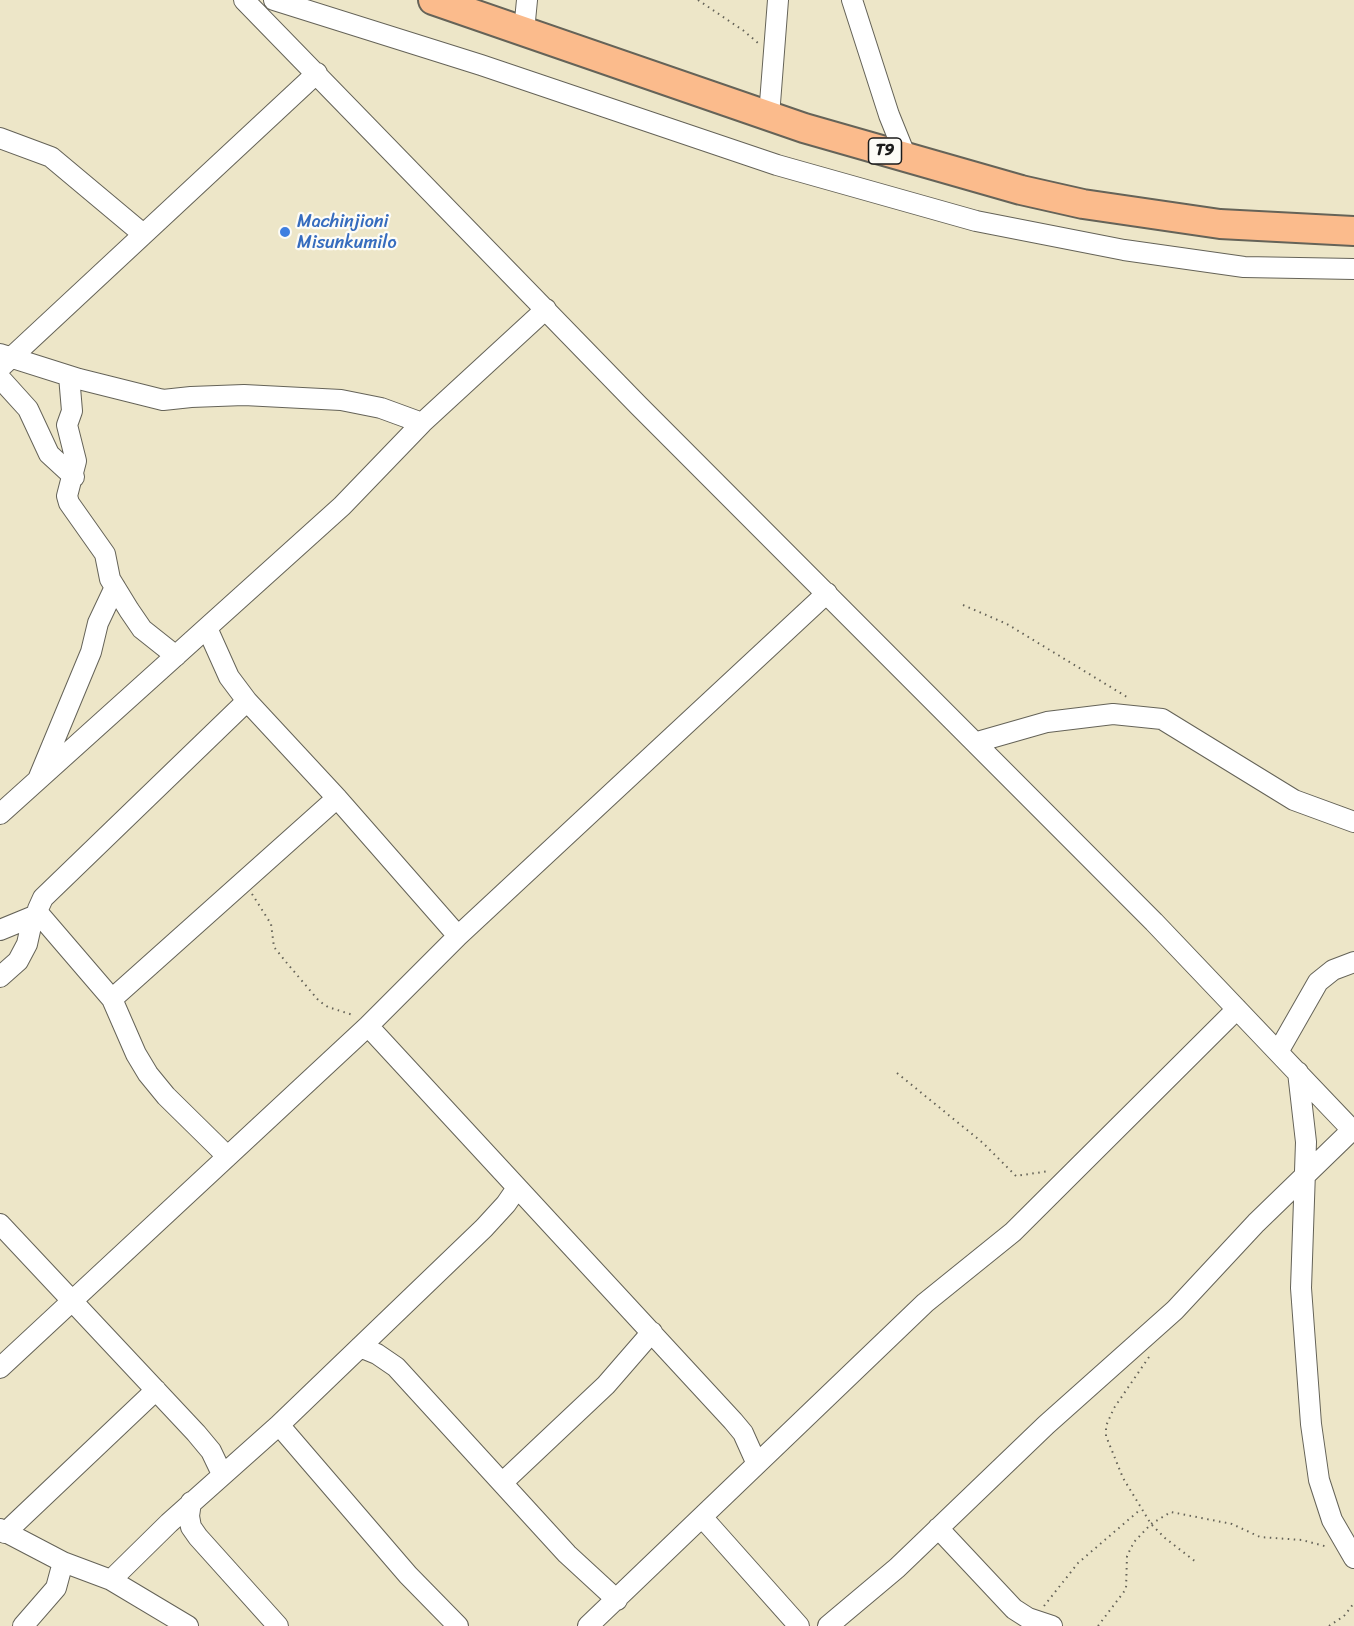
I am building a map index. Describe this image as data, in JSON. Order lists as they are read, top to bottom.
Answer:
{
  "streets": {
    "highway": ["T9"]
  },
  "places": ["Machinjioni Misunkumilo"]
}
